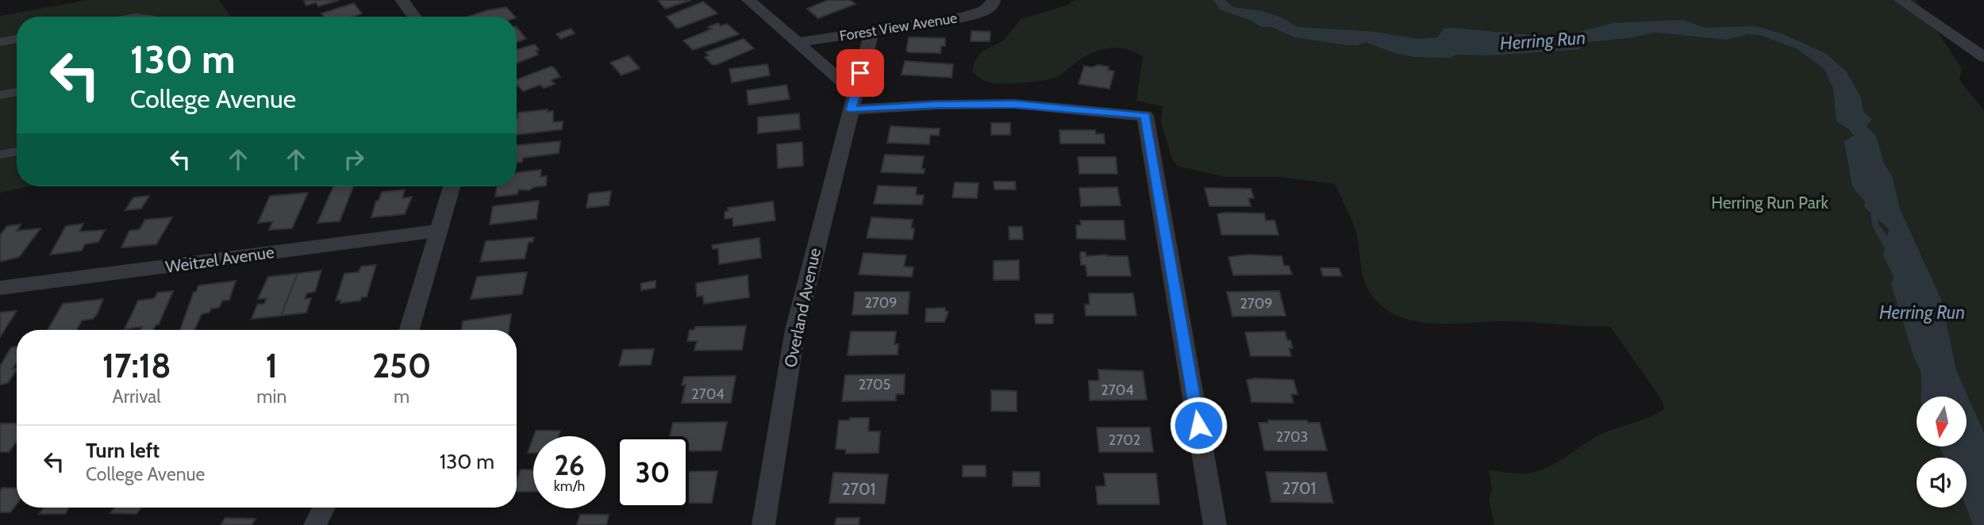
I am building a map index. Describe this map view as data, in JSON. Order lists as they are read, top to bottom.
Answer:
{
  "streets": {
    "street": ["Forest View Avenue", "Weitzel Avenue", "Overland Avenue"]
  },
  "crossings": [
    ["Forest View Avenue", "Overland Avenue"]
  ],
  "water": ["Herring Run"],
  "parks": ["Herring Run Park"],
  "house_numbers": [
    "2709",
    "2709",
    "2705",
    "2704",
    "2704",
    "2703",
    "2702",
    "2701",
    "2701"
  ],
  "north": "bottom",
  "page": {
    "turn": ["130 m", "College Avenue"],
    "eta": [
      "17:18",
      "Arrival",
      "1",
      "min",
      "250",
      "m"
    ],
    "list": [
      {
        "name": "Turn left",
        "note": "College Avenue",
        "value": "130 m"
      }
    ],
    "speed": "26 km/h",
    "limit": "30"
  }
}
